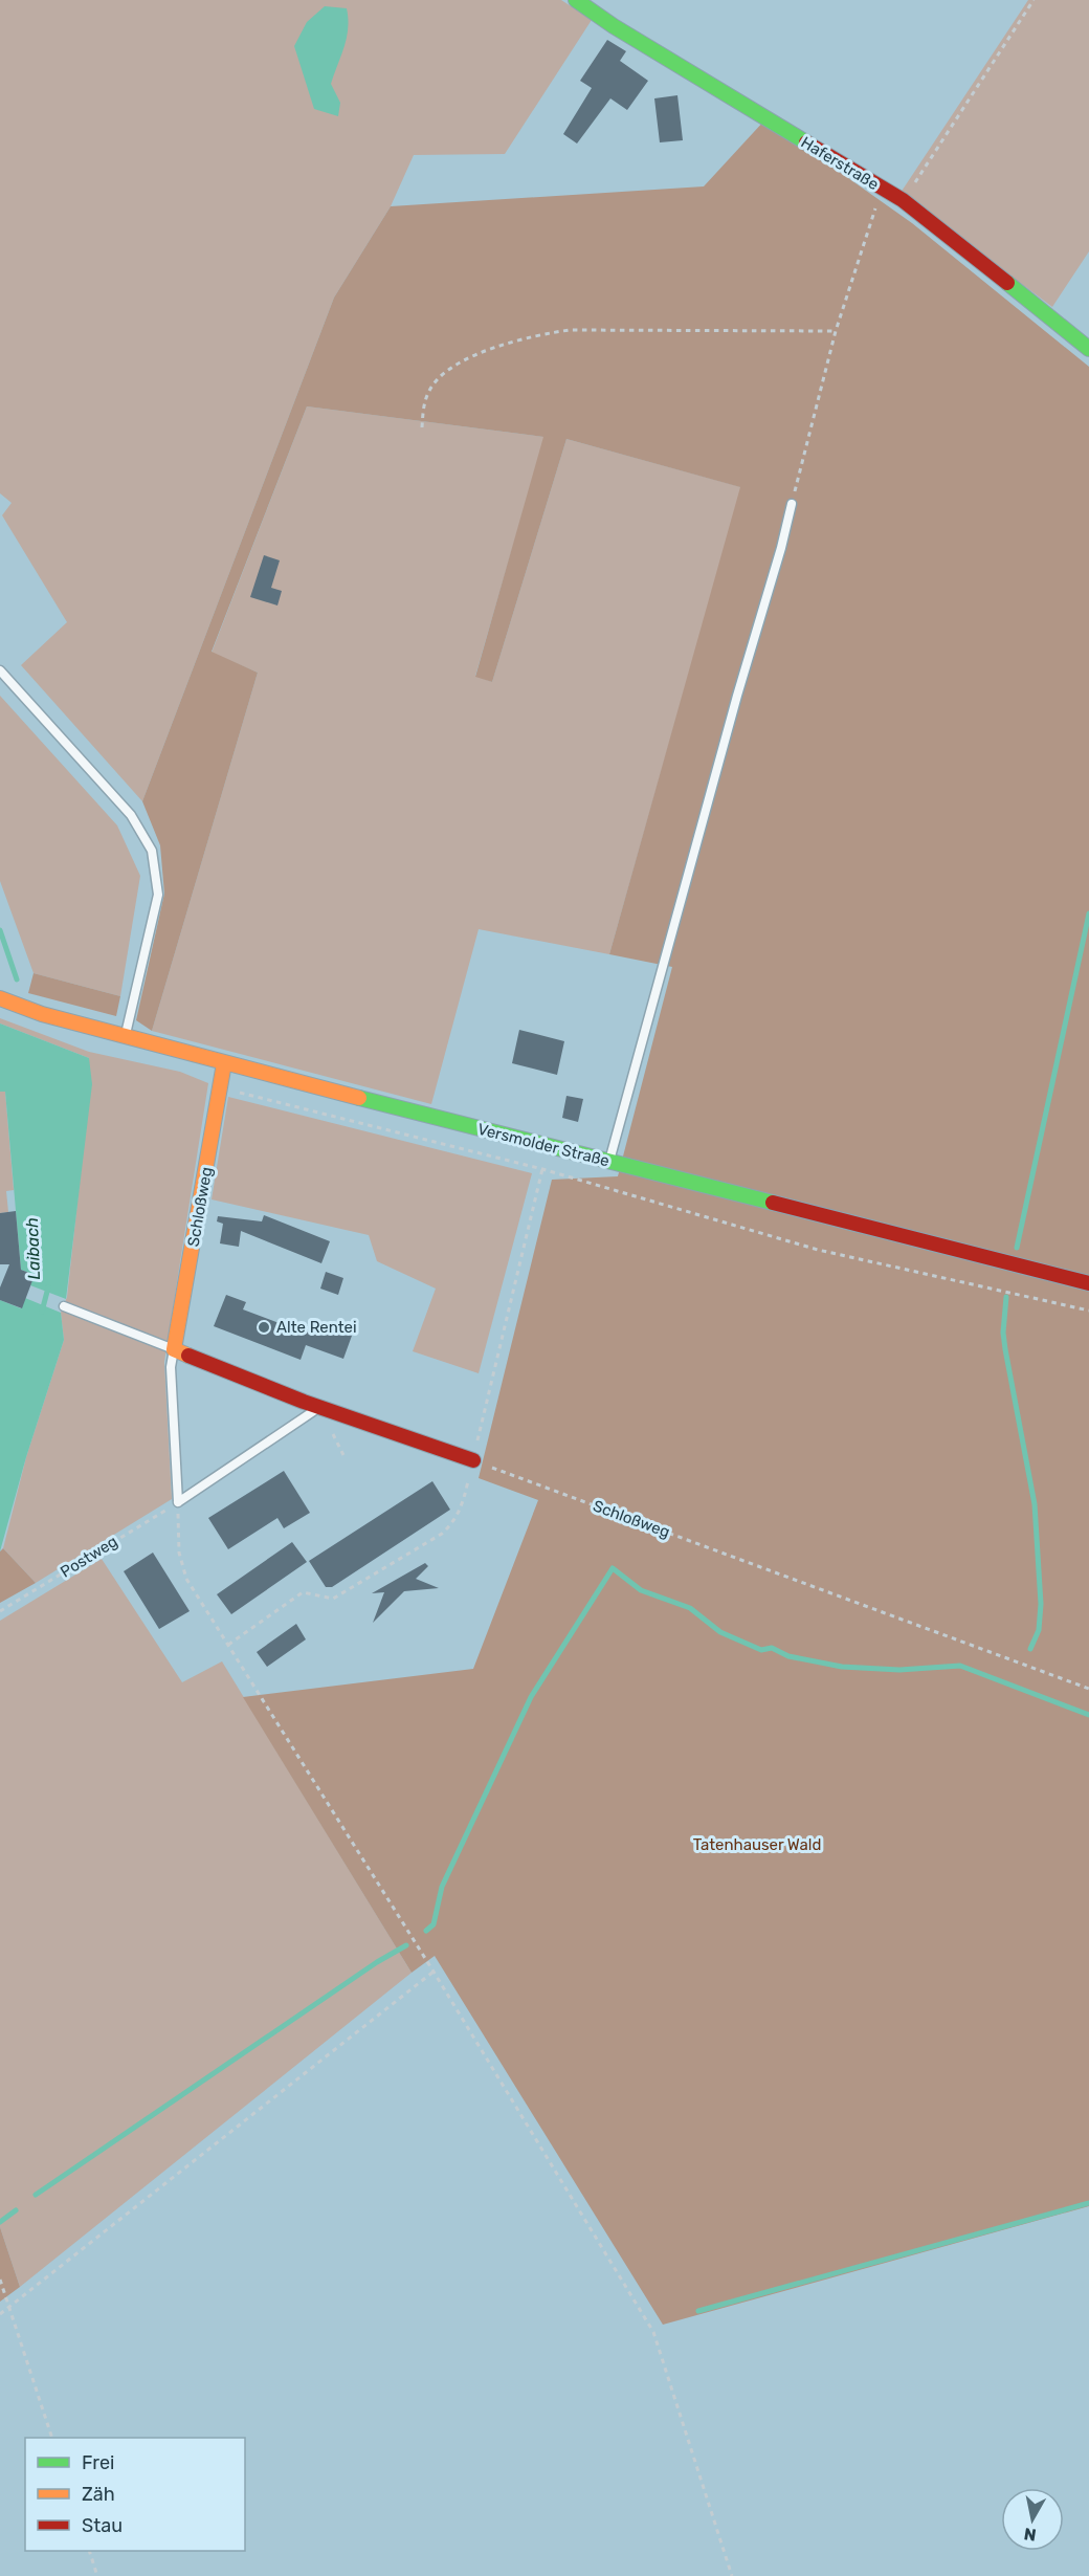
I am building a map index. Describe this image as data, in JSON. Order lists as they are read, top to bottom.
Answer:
{
  "streets": {
    "street": ["Haferstraße", "Versmolder Straße", "Schloßweg"],
    "path": ["Postweg"]
  },
  "crossings": [
    ["Versmolder Straße", "Schloßweg"]
  ],
  "water": ["Laibach"],
  "parks": ["Tatenhauser Wald"],
  "places": ["Alte Rentei"],
  "legend": ["Frei", "Zäh", "Stau"],
  "north": "bottom"
}
